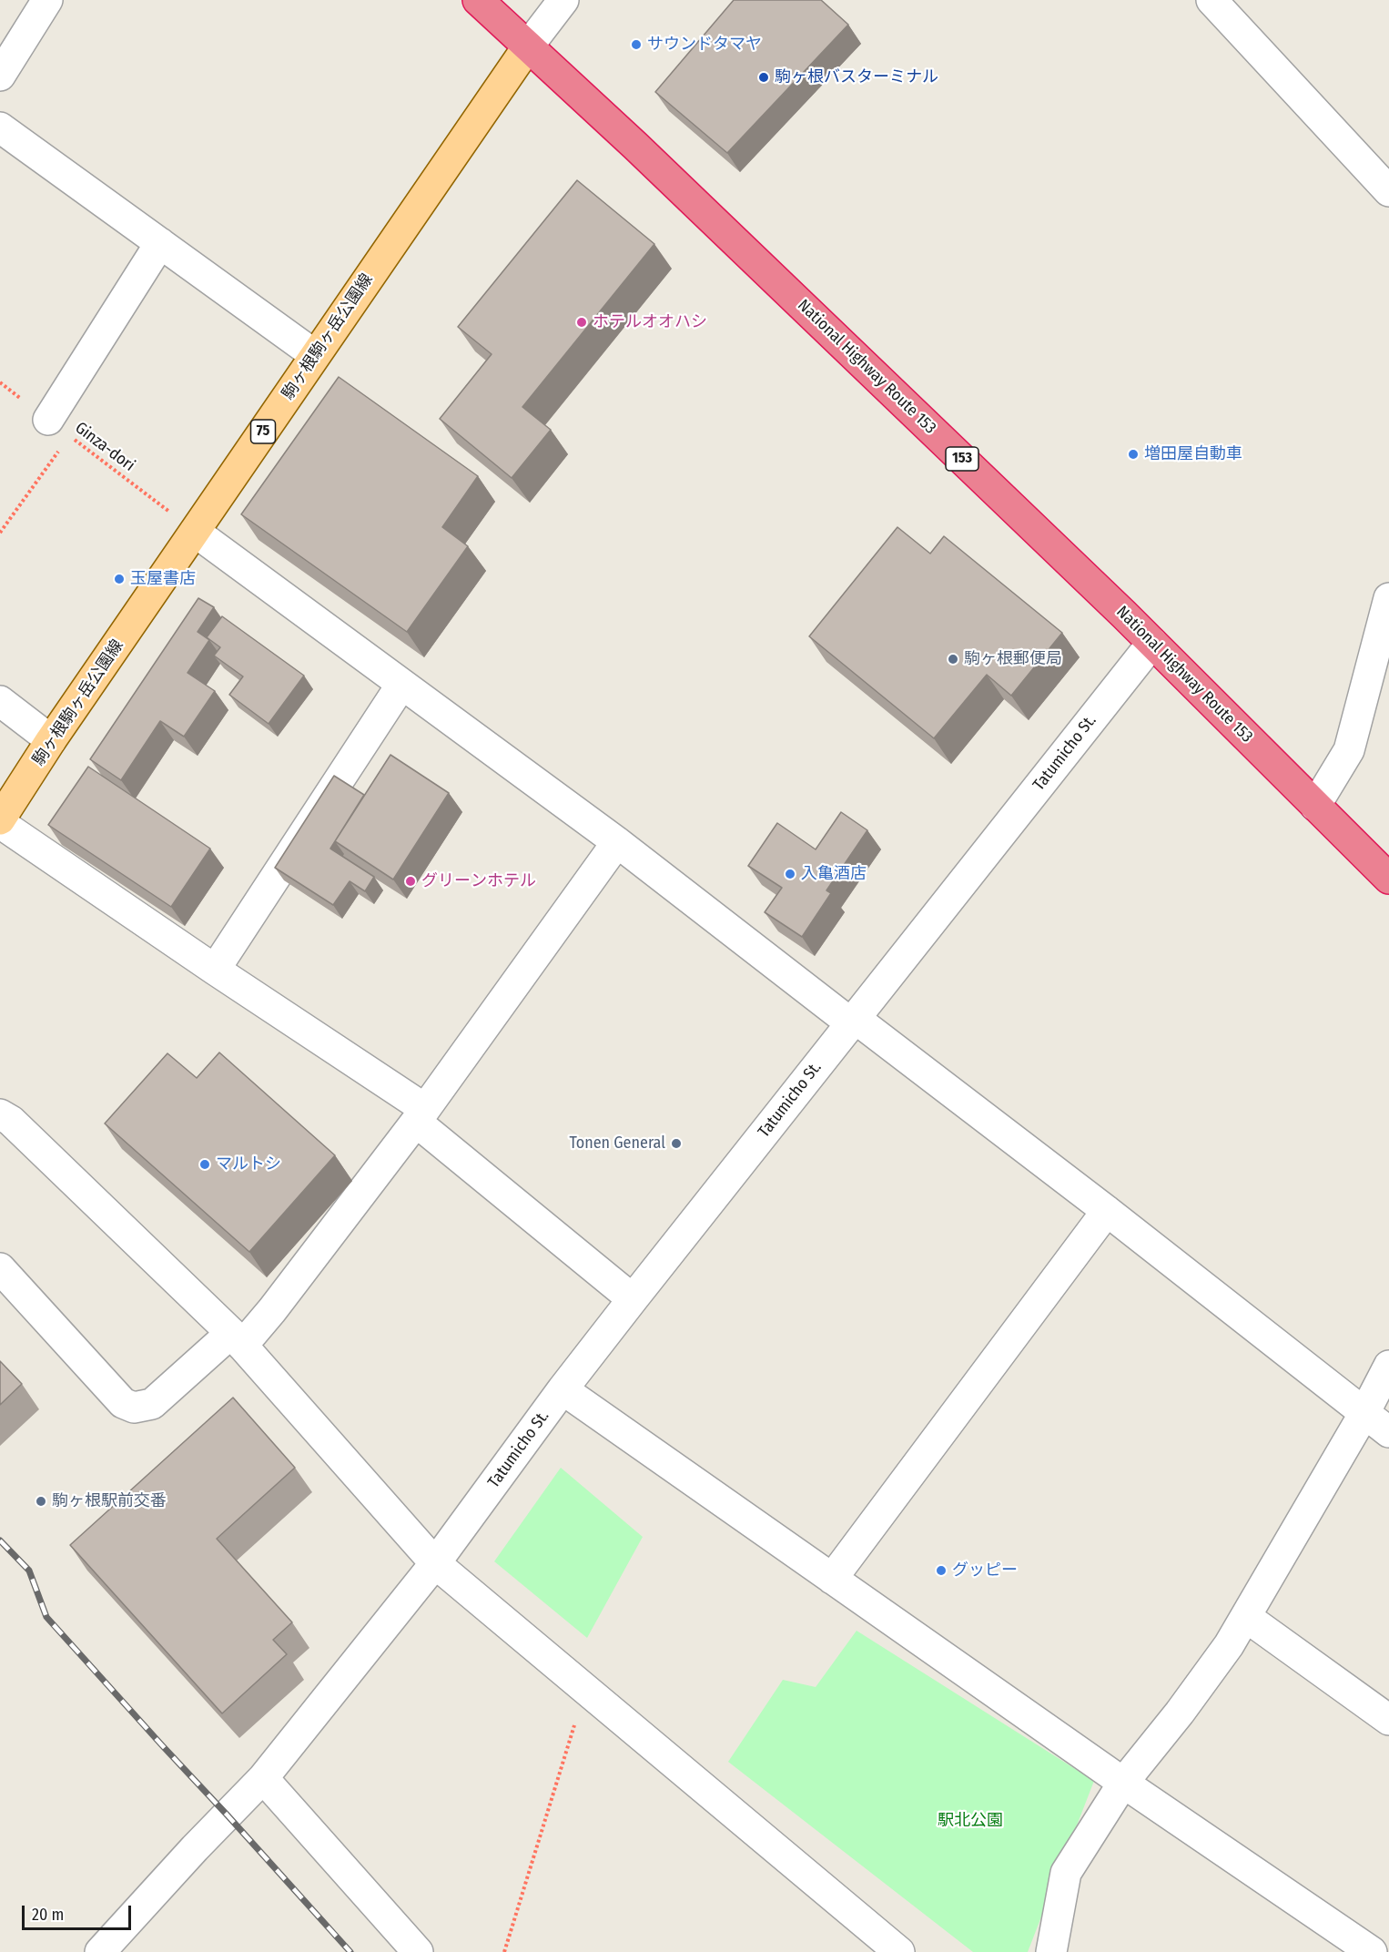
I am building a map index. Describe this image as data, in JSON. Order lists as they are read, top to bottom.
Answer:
{
  "streets": {
    "highway": ["National Highway Route 153", "153"],
    "main road": ["駒ヶ根駒ヶ岳公園線", "75"],
    "street": ["Tatumicho St."],
    "path": ["Ginza-dori"]
  },
  "crossings": [
    ["駒ヶ根駒ヶ岳公園線", "National Highway Route 153"],
    ["駒ヶ根駒ヶ岳公園線", "Ginza-dori"],
    ["National Highway Route 153", "Tatumicho St."]
  ],
  "parks": ["駅北公園"],
  "places": [
    "サウンドタマヤ",
    "駒ヶ根バスターミナル",
    "ホテルオオハシ",
    "増田屋自動車",
    "玉屋書店",
    "駒ヶ根郵便局",
    "入亀酒店",
    "グリーンホテル",
    "Tonen General",
    "マルトシ",
    "駒ヶ根駅前交番",
    "グッピー"
  ],
  "scale_bar": "20 m"
}
